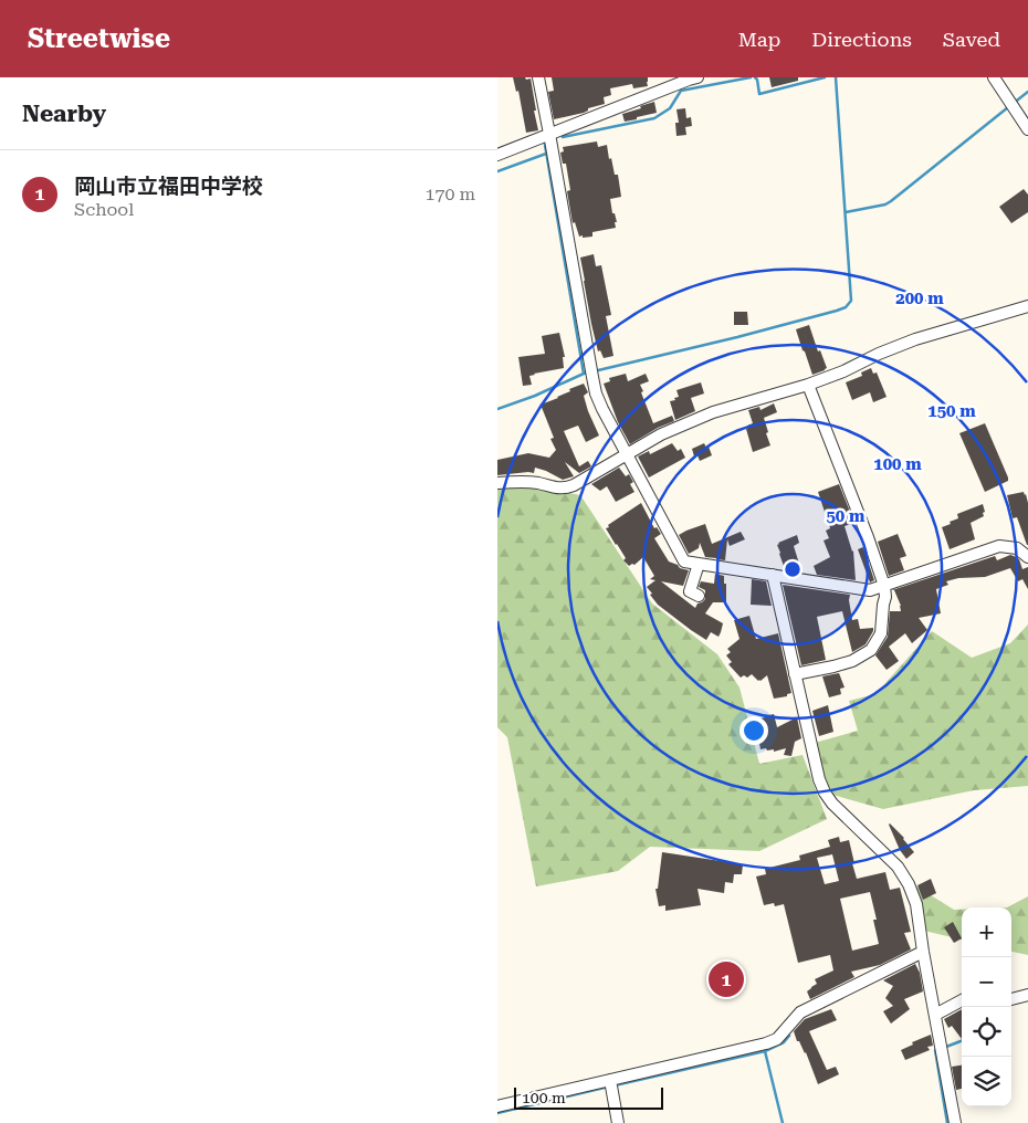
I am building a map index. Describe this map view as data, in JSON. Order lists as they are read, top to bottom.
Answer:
{
  "scale_bar": "100 m",
  "page": {
    "header": "Streetwise",
    "nav": ["Map", "Directions", "Saved"],
    "heading": "Nearby",
    "list": [
      {
        "mark": "1",
        "name": "岡山市立福田中学校",
        "note": "School",
        "value": "170 m"
      }
    ],
    "map_buttons": ["+", "−"],
    "pins": "1",
    "scale": "100 m"
  },
  "rings": [
    "200 m",
    "150 m",
    "100 m",
    "50 m"
  ]
}
